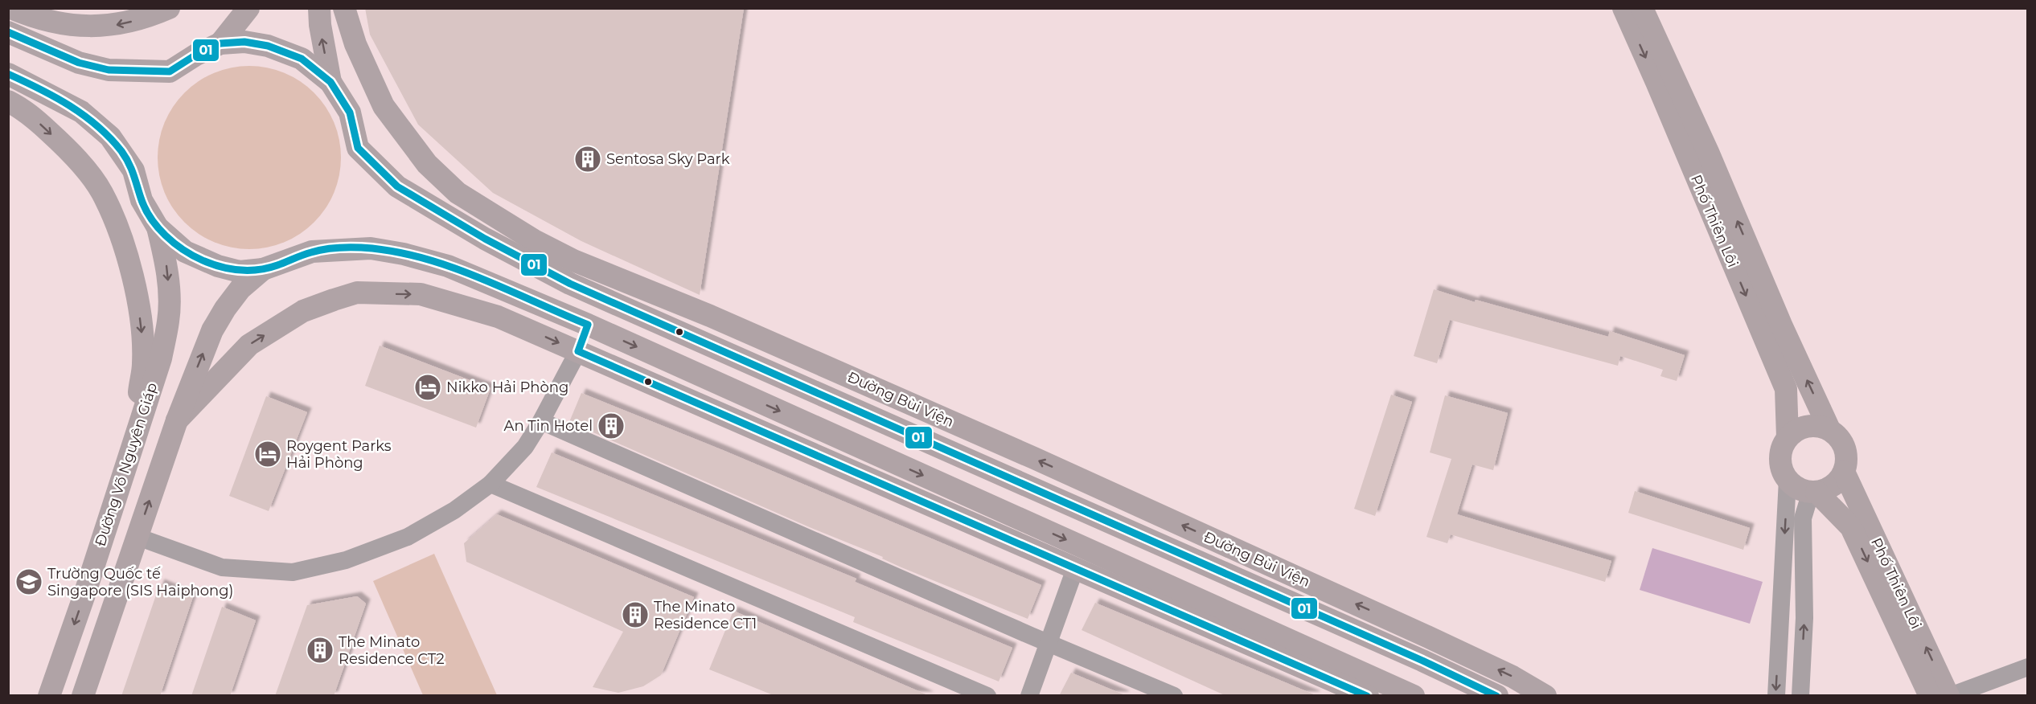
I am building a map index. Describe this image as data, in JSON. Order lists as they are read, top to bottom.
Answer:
{
  "streets": {
    "main road": ["Phố Thiên Lôi", "Đường Bùi Viện", "Đường Võ Nguyên Giáp"]
  },
  "places": {
    "building": [
      "Sentosa Sky Park",
      "An Tin Hotel",
      "The Minato Residence CT1",
      "The Minato Residence CT2"
    ],
    "hotel": ["Nikko Hải Phòng", "Roygent Parks Hải Phòng"],
    "school or university": ["Trường Quốc tế Singapore (SIS Haiphong)"]
  },
  "lines": ["transit line 01"]
}
